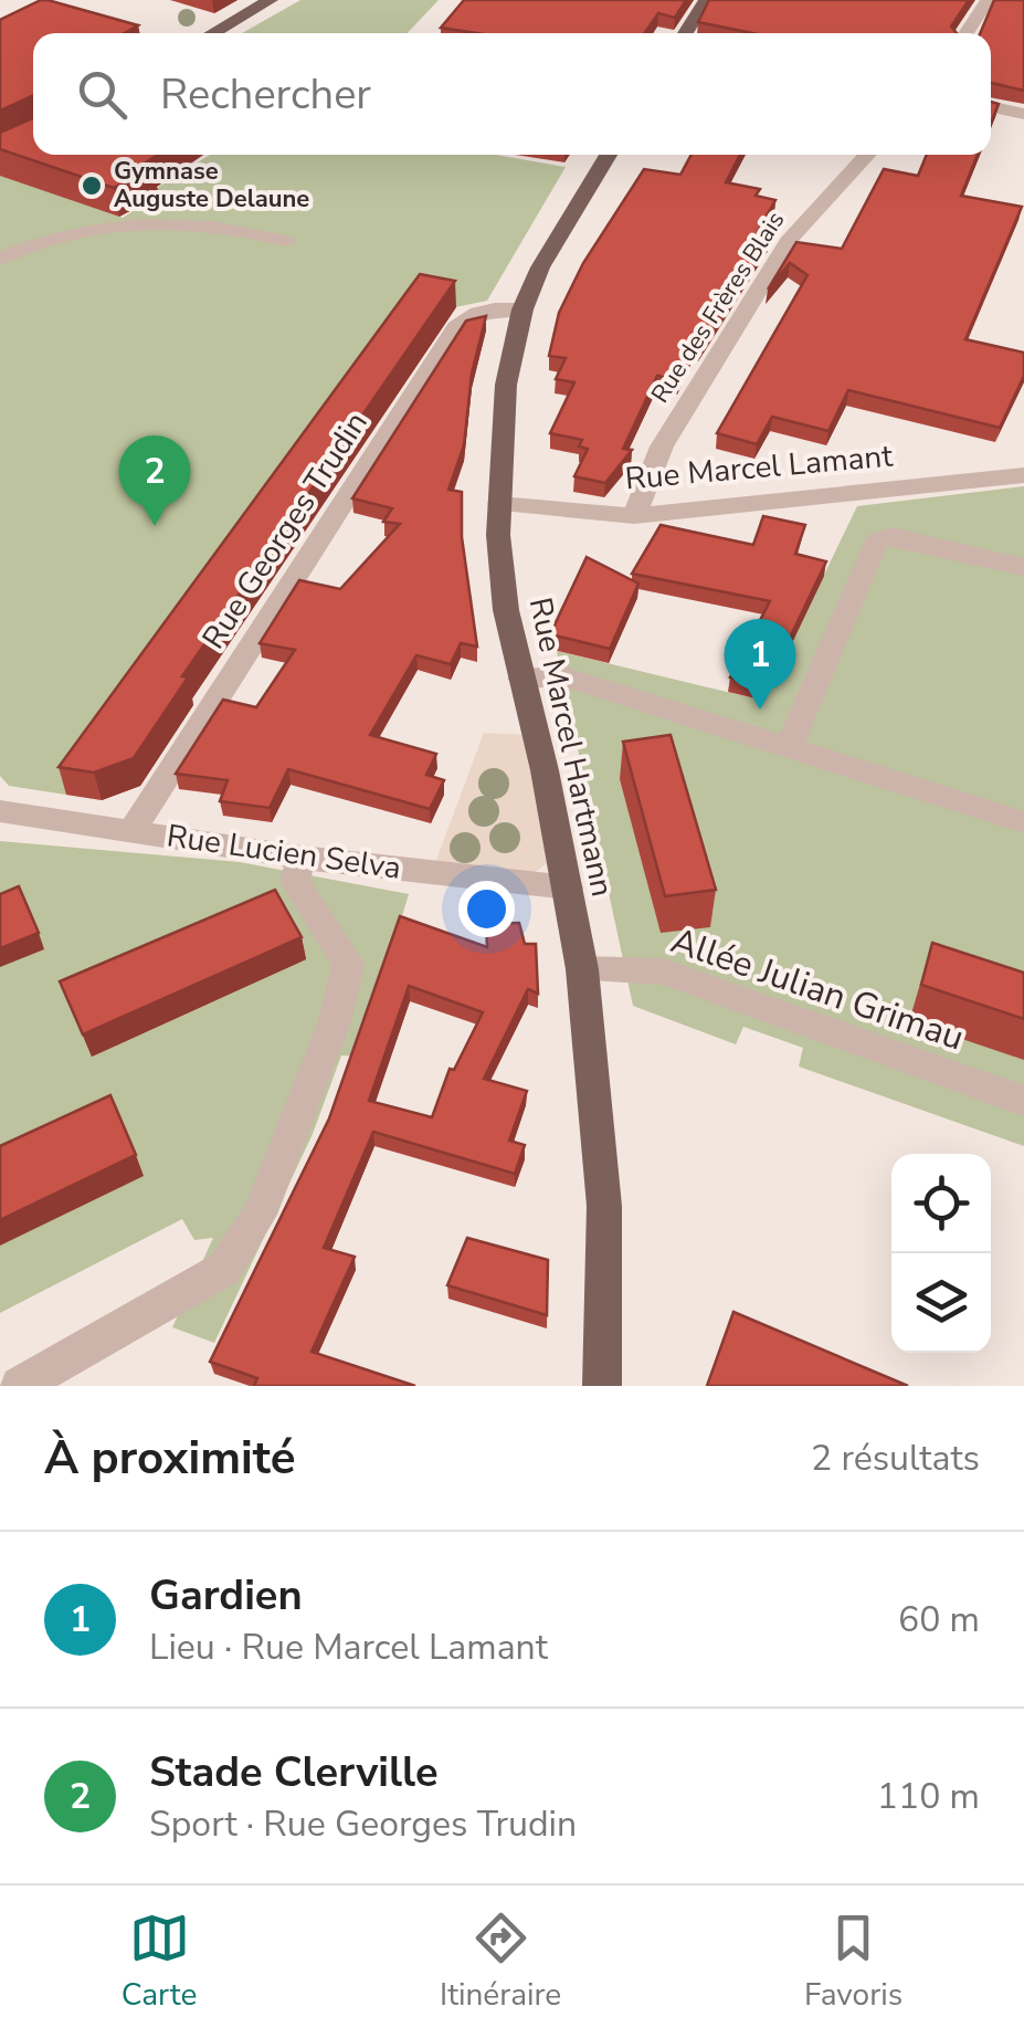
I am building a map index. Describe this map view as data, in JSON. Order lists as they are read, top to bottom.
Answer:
{
  "streets": {
    "main road": ["Rue Marcel Hartmann"],
    "street": [
      "Rue des Frères Blais",
      "Rue Marcel Lamant",
      "Rue Georges Trudin",
      "Rue Lucien Selva",
      "Allée Julian Grimau"
    ]
  },
  "crossings": [
    ["Rue des Frères Blais", "Rue Marcel Lamant"],
    ["Rue Marcel Lamant", "Rue Marcel Hartmann"],
    ["Rue Georges Trudin", "Rue Marcel Hartmann"],
    ["Rue Georges Trudin", "Rue Lucien Selva"],
    ["Rue Marcel Hartmann", "Rue Lucien Selva"],
    ["Rue Marcel Hartmann", "Allée Julian Grimau"]
  ],
  "places": ["Gymnase Auguste Delaune"],
  "page": {
    "search": "Rechercher",
    "pins": ["2", "1"],
    "heading": ["À proximité", "2 résultats"],
    "list": [
      {
        "mark": "1",
        "name": "Gardien",
        "note": "Lieu · Rue Marcel Lamant",
        "value": "60 m"
      },
      {
        "mark": "2",
        "name": "Stade Clerville",
        "note": "Sport · Rue Georges Trudin",
        "value": "110 m"
      }
    ],
    "nav": ["Carte", "Itinéraire", "Favoris"]
  }
}
